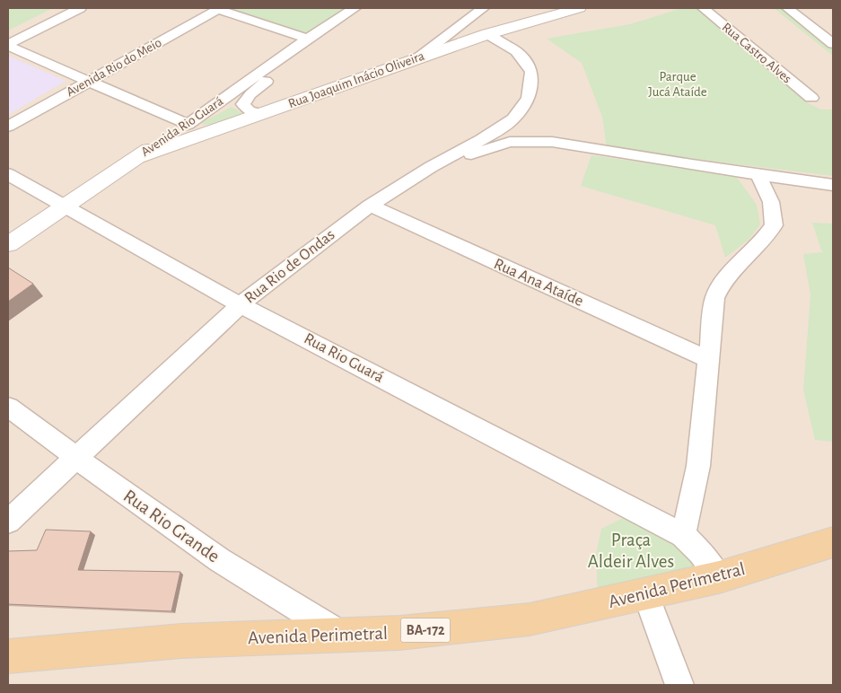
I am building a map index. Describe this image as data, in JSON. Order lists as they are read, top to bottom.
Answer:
{
  "streets": {
    "main road": ["Avenida Perimetral", "BA-172"],
    "street": [
      "Rua Castro Alves",
      "Avenida Rio do Meio",
      "Rua Joaquim Inácio Oliveira",
      "Avenida Rio Guará",
      "Rua Rio de Ondas",
      "Rua Ana Ataíde",
      "Rua Rio Guará",
      "Rua Rio Grande"
    ]
  },
  "crossings": [
    ["Rua Joaquim Inácio Oliveira", "Avenida Rio Guará"],
    ["Rua Joaquim Inácio Oliveira", "Rua Rio de Ondas"],
    ["Avenida Rio Guará", "Rua Rio Guará"],
    ["Rua Rio de Ondas", "Rua Ana Ataíde"],
    ["Rua Rio de Ondas", "Rua Rio Guará"],
    ["Rua Rio de Ondas", "Rua Rio Grande"],
    ["Rua Rio Guará", "Avenida Perimetral"],
    ["Rua Rio Grande", "Avenida Perimetral"]
  ],
  "parks": ["Parque Jucá Ataíde", "Praça Aldeir Alves"]
}
